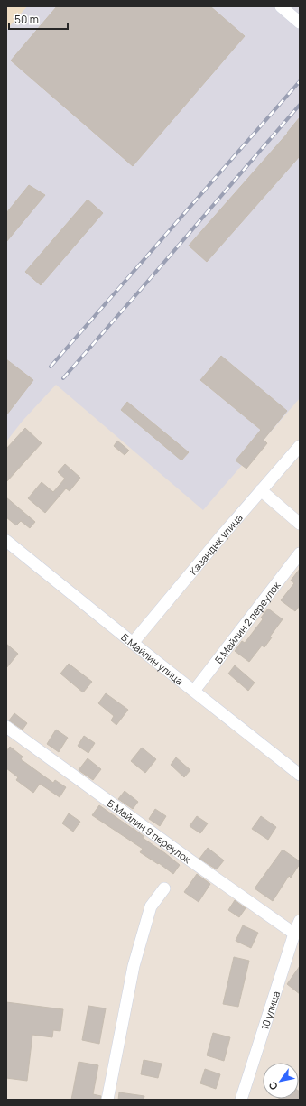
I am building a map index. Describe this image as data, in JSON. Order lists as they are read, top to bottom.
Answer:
{
  "streets": {
    "street": [
      "Казандык улица",
      "Б.Майлин 2 переулок",
      "Б.Майлин улица",
      "Б.Майлин 9 переулок",
      "10 улица"
    ]
  },
  "crossings": [
    ["Казандык улица", "Б.Майлин улица"],
    ["Б.Майлин 2 переулок", "Б.Майлин улица"],
    ["Б.Майлин 9 переулок", "10 улица"]
  ],
  "scale_bar": "50 m",
  "north": "bottom left"
}
